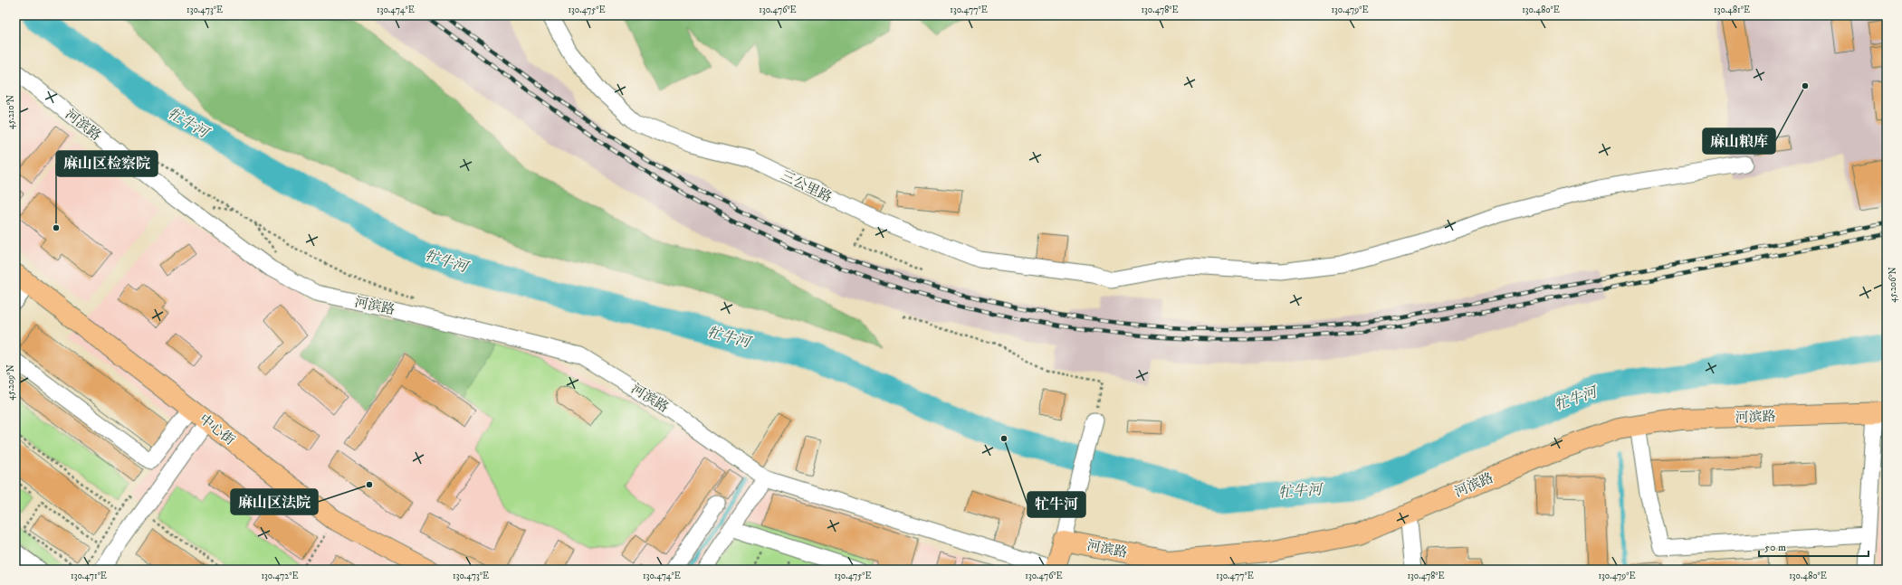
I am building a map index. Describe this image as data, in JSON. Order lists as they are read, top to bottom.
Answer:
{
  "streets": {
    "main road": ["河滨路", "中心街"],
    "street": ["三公里路"]
  },
  "water": ["牤牛河"],
  "places": [
    "麻山粮库",
    "麻山区检察院",
    "牤牛河",
    "麻山区法院"
  ],
  "scale_bar": "50 m",
  "coordinates": [
    "130.473°E",
    "130.474°E",
    "130.475°E",
    "130.476°E",
    "130.477°E",
    "130.478°E",
    "130.479°E",
    "130.480°E",
    "130.481°E",
    "45.210°N",
    "45.206°N",
    "45.209°N",
    "130.471°E",
    "130.472°E"
  ]
}
